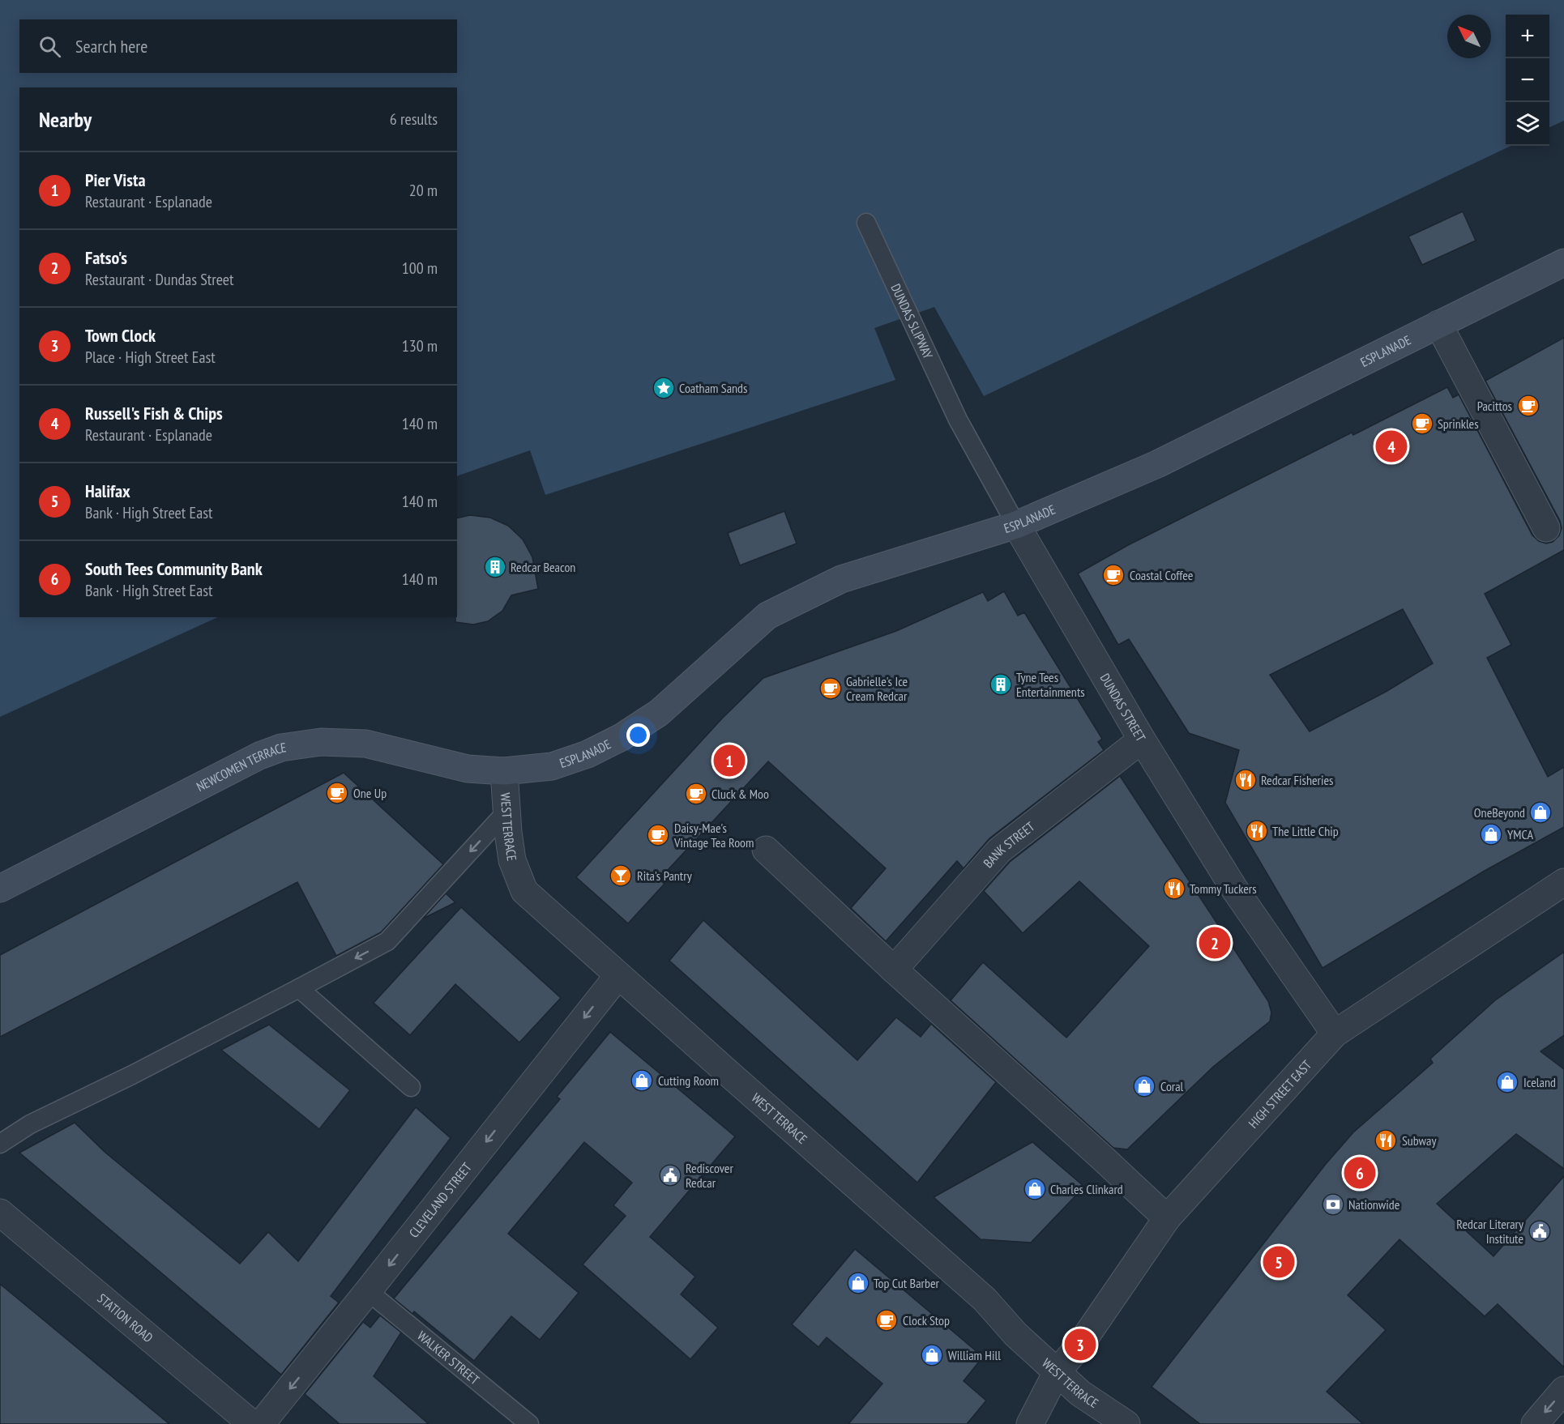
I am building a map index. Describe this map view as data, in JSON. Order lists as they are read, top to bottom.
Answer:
{
  "streets": {
    "street": [
      "ESPLANADE",
      "DUNDAS STREET",
      "NEWCOMEN TERRACE",
      "WEST TERRACE",
      "BANK STREET",
      "HIGH STREET EAST",
      "CLEVELAND STREET",
      "STATION ROAD"
    ],
    "lane": ["DUNDAS SLIPWAY", "WALKER STREET"]
  },
  "crossings": [
    ["DUNDAS SLIPWAY", "ESPLANADE"],
    ["DUNDAS SLIPWAY", "DUNDAS STREET"],
    ["ESPLANADE", "DUNDAS STREET"],
    ["ESPLANADE", "NEWCOMEN TERRACE"],
    ["ESPLANADE", "WEST TERRACE"],
    ["DUNDAS STREET", "BANK STREET"],
    ["DUNDAS STREET", "HIGH STREET EAST"],
    ["NEWCOMEN TERRACE", "WEST TERRACE"],
    ["WEST TERRACE", "HIGH STREET EAST"],
    ["WEST TERRACE", "CLEVELAND STREET"],
    ["CLEVELAND STREET", "WALKER STREET"]
  ],
  "one_way": ["CLEVELAND STREET"],
  "places": {
    "place": ["Coatham Sands"],
    "cafe": [
      "Pacittos",
      "Sprinkles",
      "Coastal Coffee",
      "Gabrielle's Ice Cream Redcar",
      "One Up",
      "Cluck & Moo",
      "Daisy-Mae's Vintage Tea Room",
      "Clock Stop"
    ],
    "building": ["Redcar Beacon", "Tyne Tees Entertainments"],
    "restaurant": [
      "Redcar Fisheries",
      "The Little Chip",
      "Tommy Tuckers",
      "Subway"
    ],
    "shop": [
      "OneBeyond",
      "YMCA",
      "Cutting Room",
      "Iceland",
      "Coral",
      "Charles Clinkard",
      "Top Cut Barber",
      "William Hill"
    ],
    "bar": ["Rita's Pantry"],
    "public building": ["Rediscover Redcar", "Redcar Literary Institute"],
    "bank": ["Nationwide"]
  },
  "north": "top left",
  "page": {
    "map_buttons": ["+", "−"],
    "search": "Search here",
    "heading": ["Nearby", "6 results"],
    "list": [
      {
        "mark": "1",
        "name": "Pier Vista",
        "note": "Restaurant · Esplanade",
        "value": "20 m"
      },
      {
        "mark": "2",
        "name": "Fatso's",
        "note": "Restaurant · Dundas Street",
        "value": "100 m"
      },
      {
        "mark": "3",
        "name": "Town Clock",
        "note": "Place · High Street East",
        "value": "130 m"
      },
      {
        "mark": "4",
        "name": "Russell's Fish & Chips",
        "note": "Restaurant · Esplanade",
        "value": "140 m"
      },
      {
        "mark": "5",
        "name": "Halifax",
        "note": "Bank · High Street East",
        "value": "140 m"
      },
      {
        "mark": "6",
        "name": "South Tees Community Bank",
        "note": "Bank · High Street East",
        "value": "140 m"
      }
    ],
    "pins": [
      "4",
      "1",
      "2",
      "6",
      "5",
      "3"
    ]
  }
}
